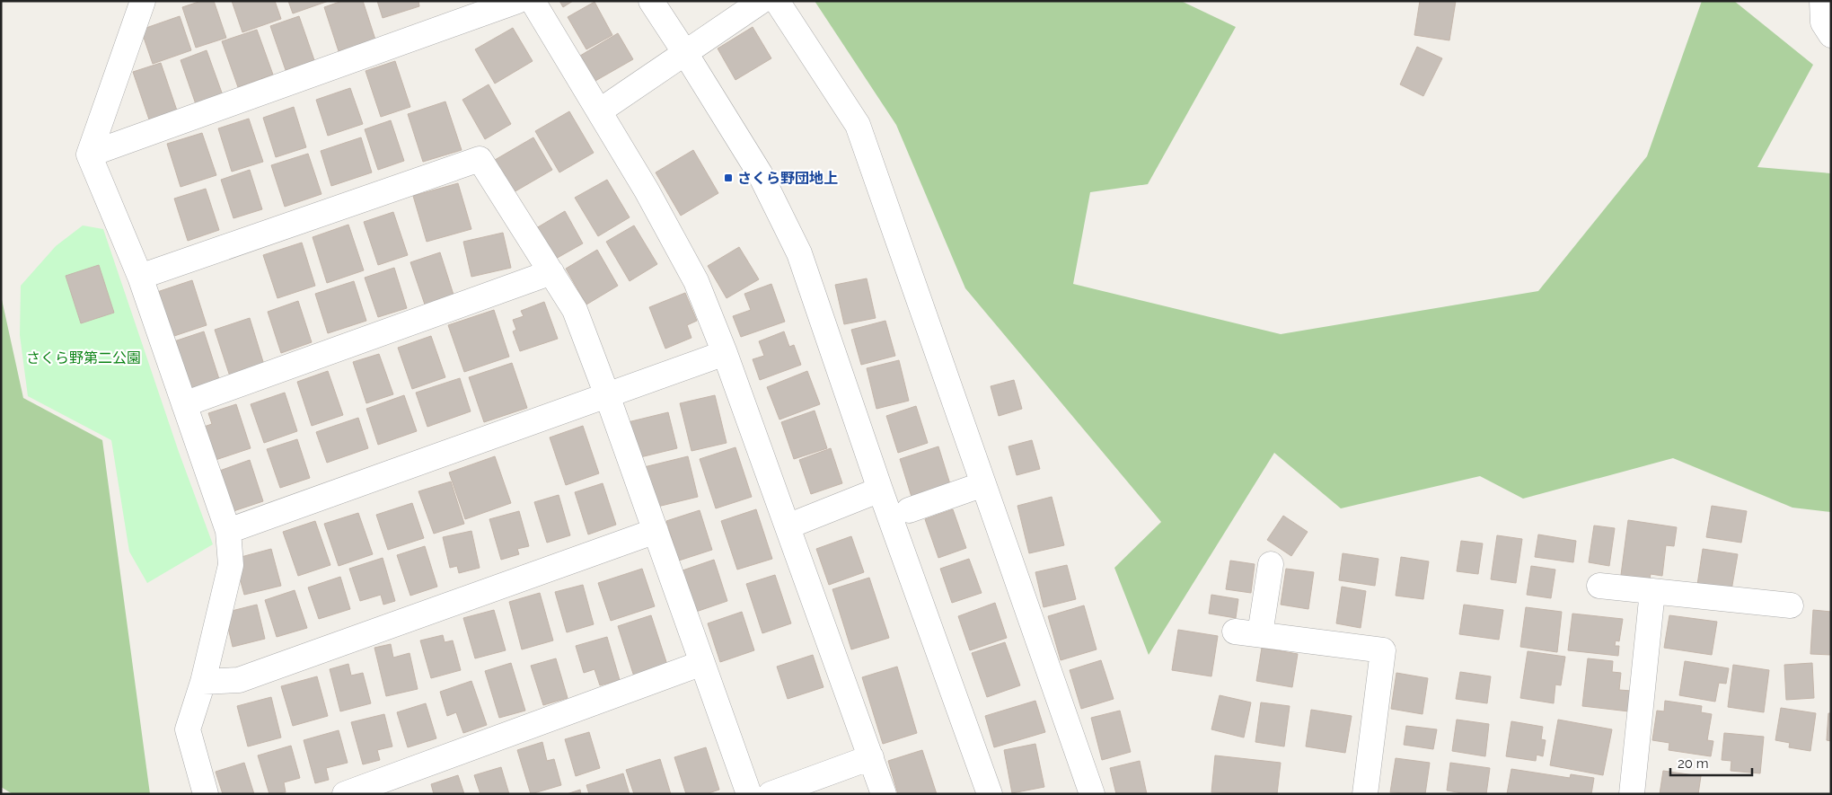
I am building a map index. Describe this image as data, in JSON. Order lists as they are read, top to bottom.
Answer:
{
  "parks": ["さくら野第二公園"],
  "places": {
    "transit": ["さくら野団地上"]
  },
  "scale_bar": "20 m"
}
